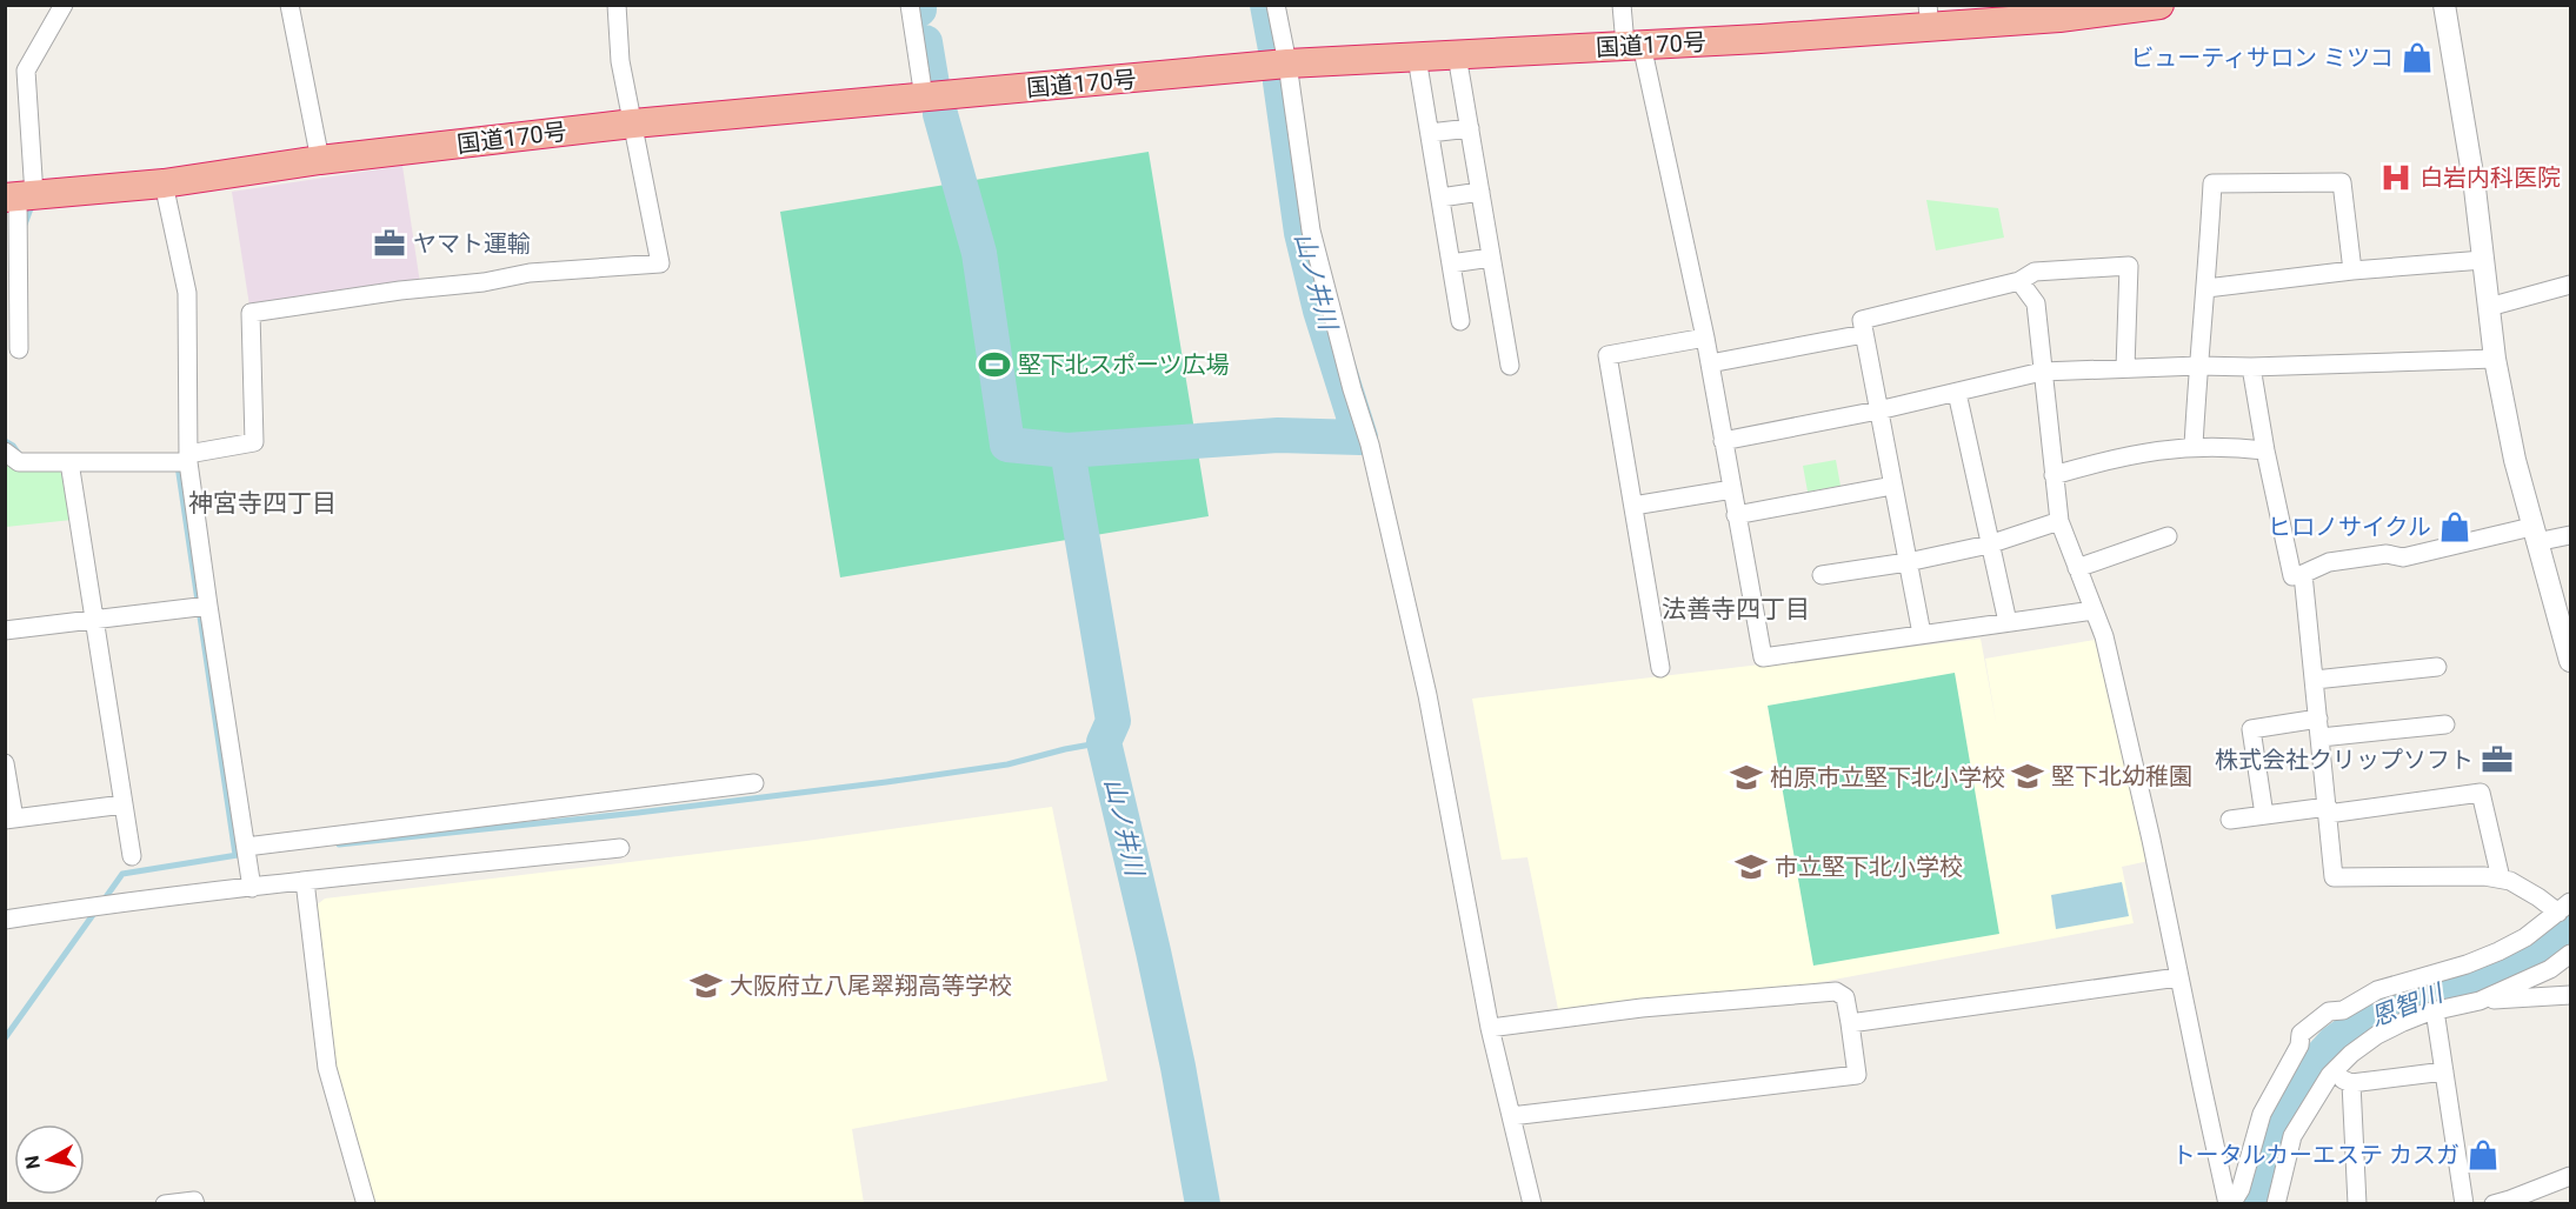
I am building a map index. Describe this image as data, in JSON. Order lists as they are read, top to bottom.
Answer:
{
  "streets": {
    "highway": ["国道170号"]
  },
  "districts": ["神宮寺四丁目", "法善寺四丁目"],
  "water": ["山ノ井川", "恩智川"],
  "places": {
    "shop": ["ビューティサロン ミツコ", "ヒロノサイクル", "トータルカーエステ カスガ"],
    "hospital": ["白岩内科医院"],
    "office": ["ヤマト運輸", "株式会社クリップソフト"],
    "sports": ["堅下北スポーツ広場"],
    "school or university": [
      "堅下北幼稚園",
      "柏原市立堅下北小学校",
      "市立堅下北小学校",
      "大阪府立八尾翠翔高等学校"
    ]
  },
  "north": "left"
}
